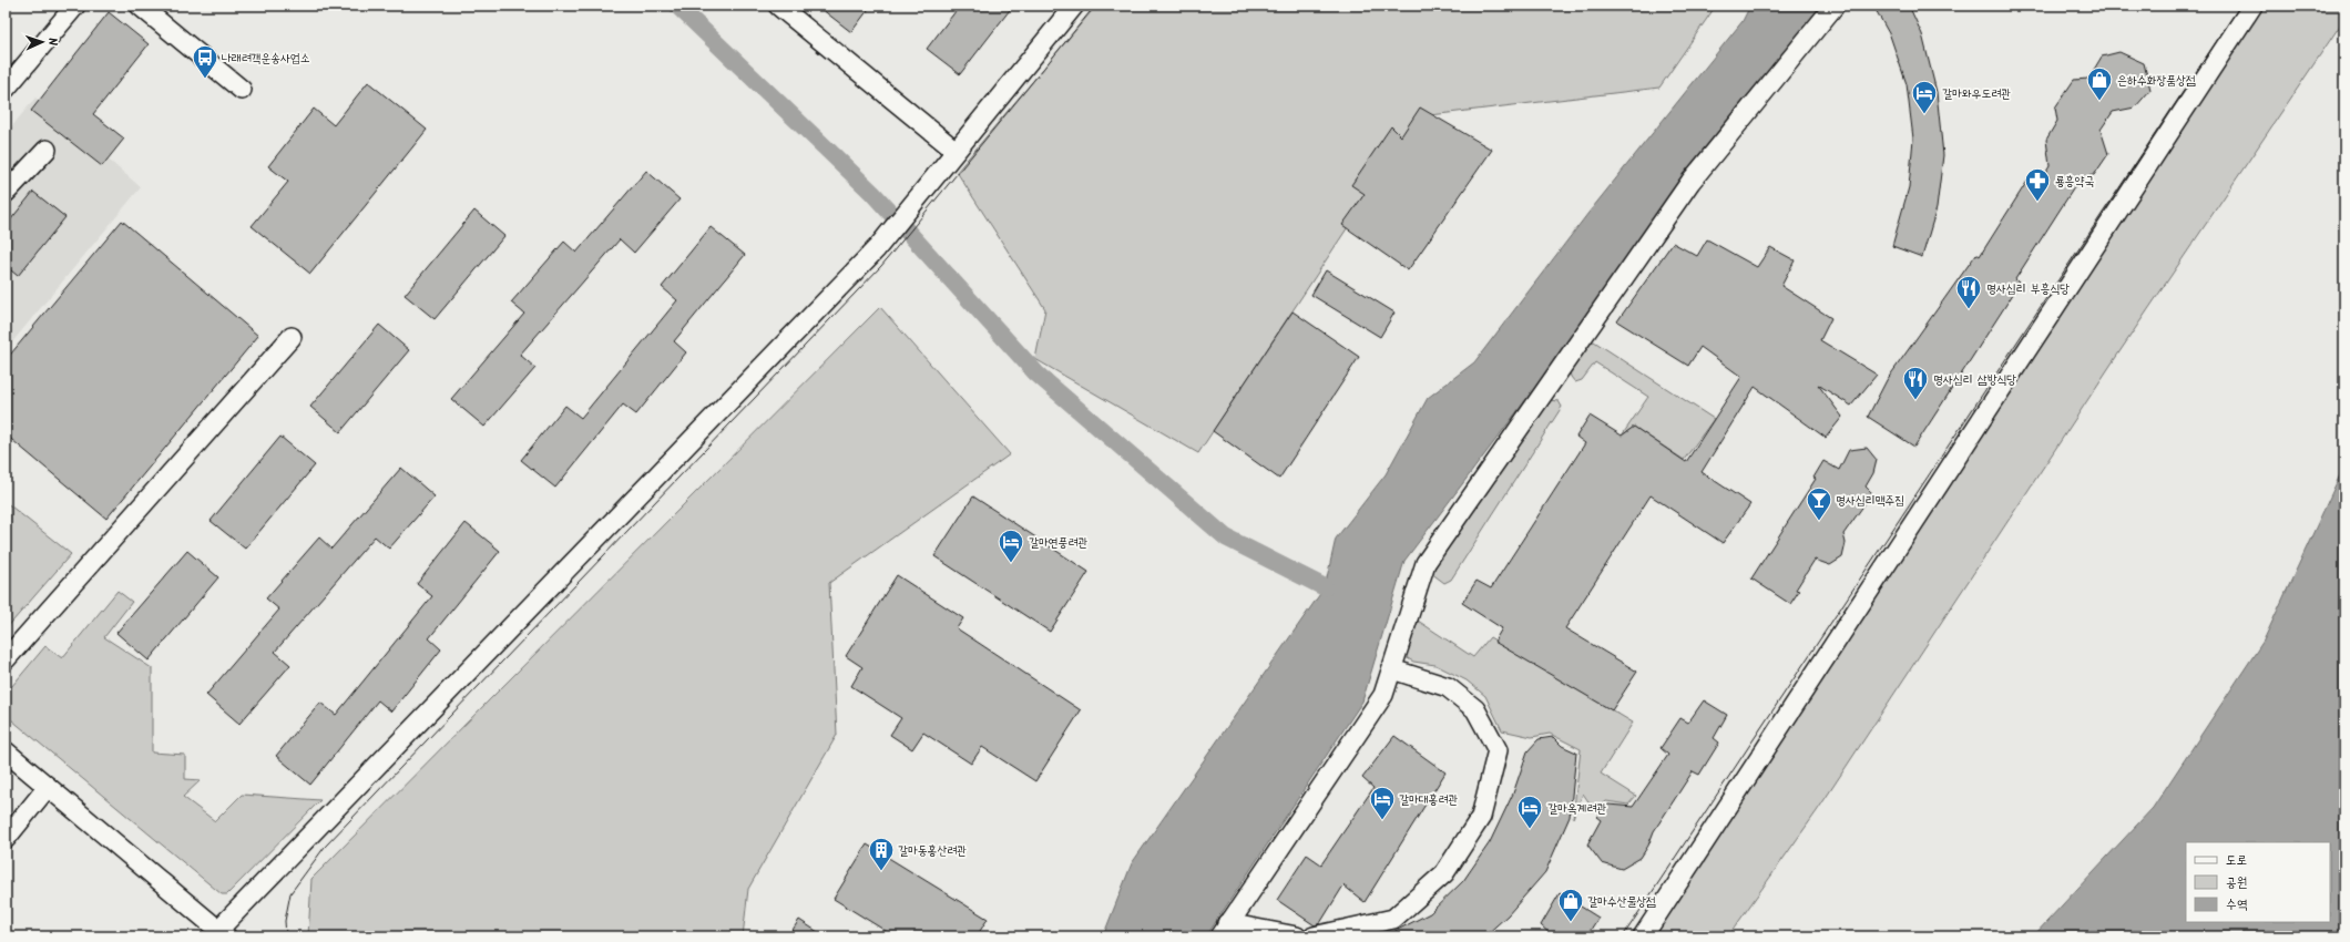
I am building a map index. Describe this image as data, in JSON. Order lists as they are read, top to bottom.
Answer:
{
  "places": {
    "bus stop": ["나래려객운송사업소"],
    "shop": ["은하수화장품상점", "갈마수산물상점"],
    "hotel": [
      "갈마와우도려관",
      "갈마연풍려관",
      "갈마대홍려관",
      "갈마옥계려관"
    ],
    "pharmacy": ["룡흥약국"],
    "restaurant": ["명사십리 부흥식당", "명사십리 삼방식당"],
    "bar": ["명사십리맥주집"],
    "building": ["갈마동홍산려관"]
  },
  "legend": ["도로", "공원", "수역"],
  "north": "right"
}
